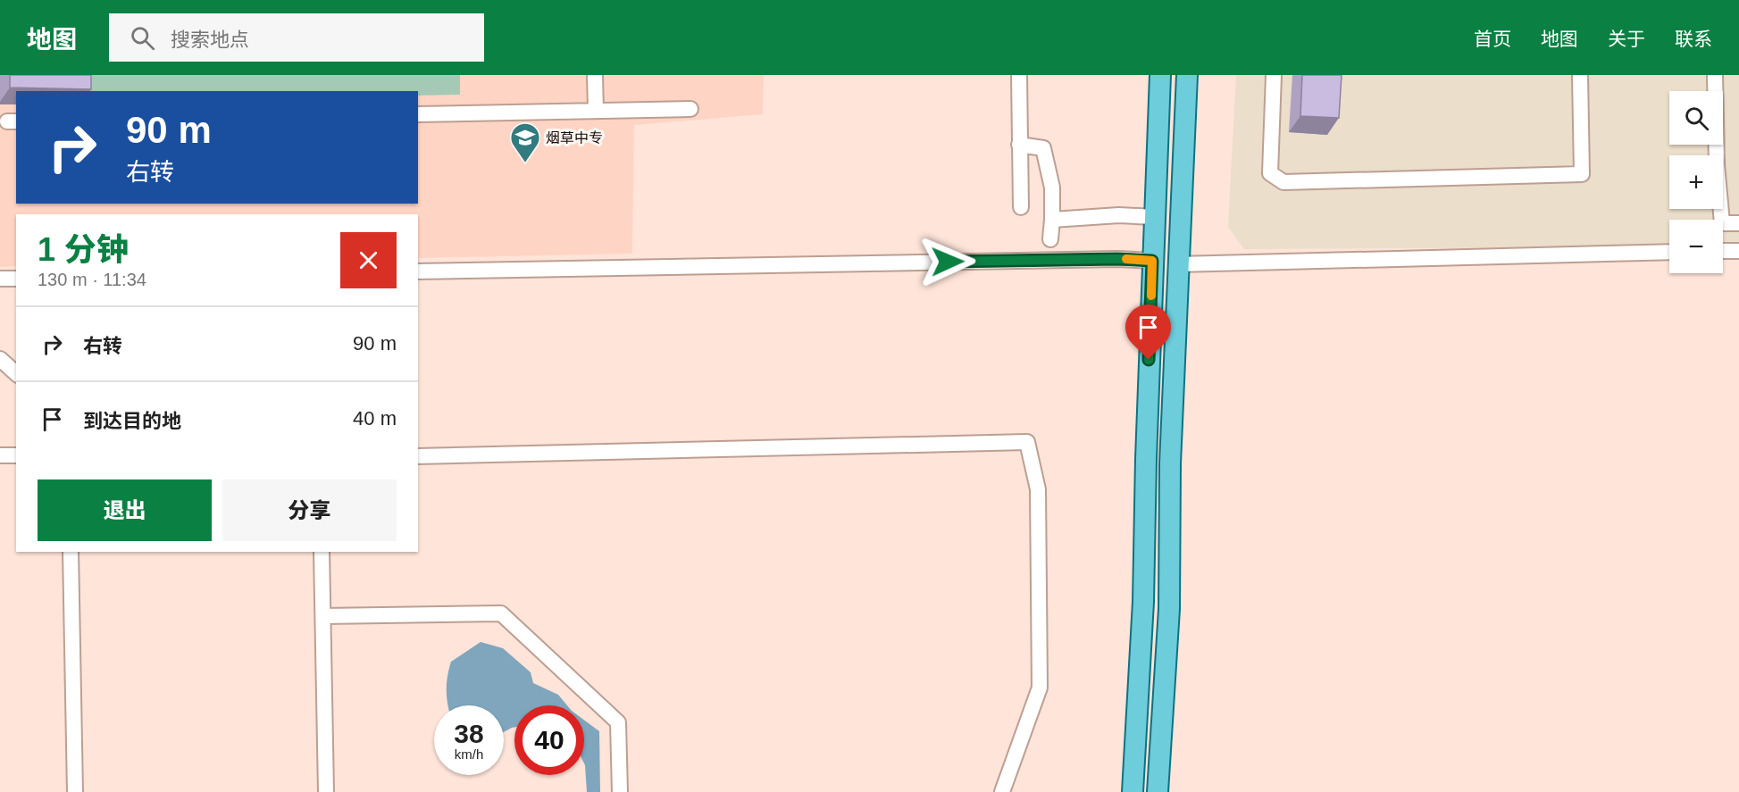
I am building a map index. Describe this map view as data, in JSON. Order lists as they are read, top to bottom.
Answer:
{
  "places": {
    "school or university": ["烟草中专"]
  },
  "page": {
    "header": "地图",
    "search": "搜索地点",
    "nav": [
      "首页",
      "地图",
      "关于",
      "联系"
    ],
    "map_buttons": ["+", "−"],
    "turn": ["90 m", "右转"],
    "heading": ["1 分钟", "130 m · 11:34"],
    "list": [
      {
        "name": "右转",
        "value": "90 m"
      },
      {
        "name": "到达目的地",
        "value": "40 m"
      }
    ],
    "buttons": ["退出", "分享"],
    "speed": "38 km/h",
    "limit": "40"
  }
}
